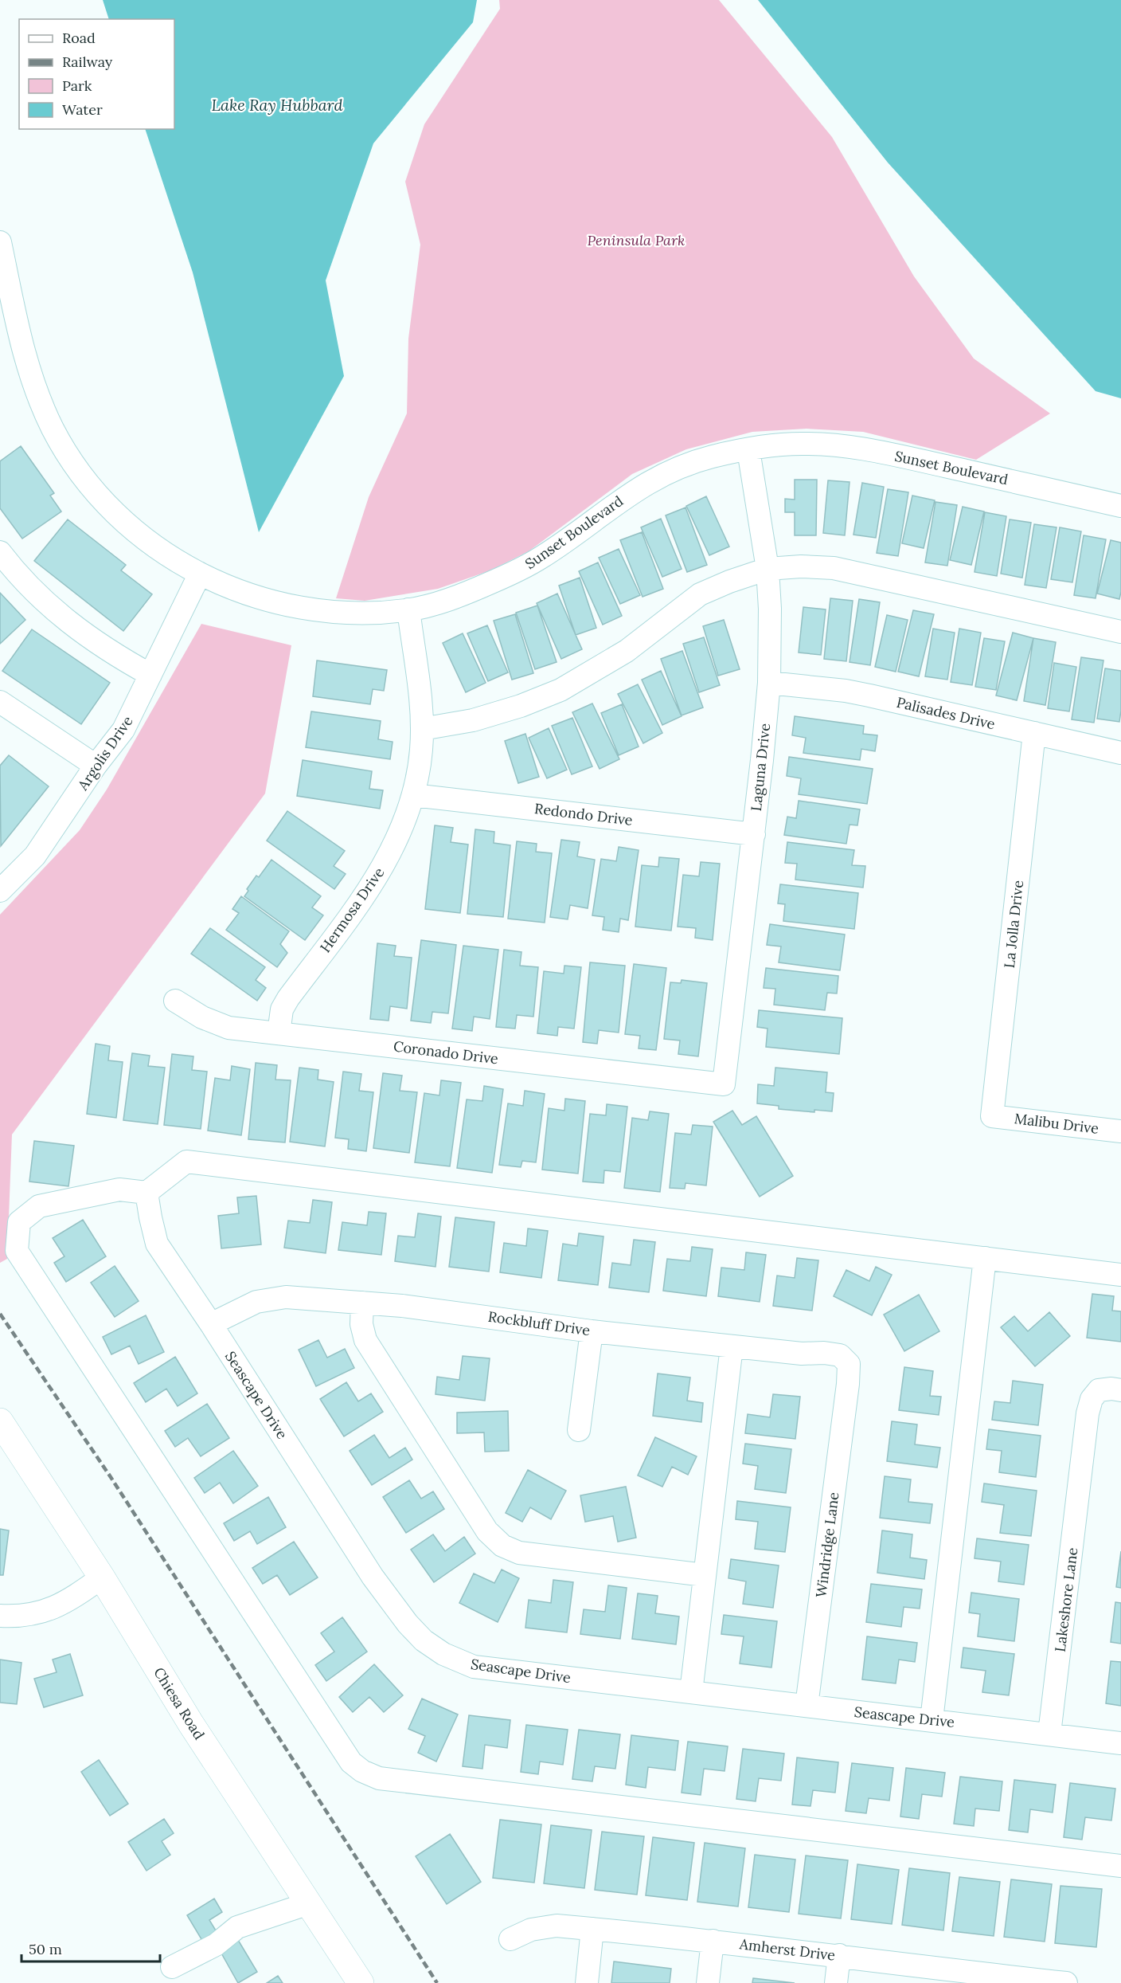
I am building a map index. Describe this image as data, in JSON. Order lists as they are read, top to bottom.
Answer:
{
  "streets": {
    "main road": ["Chiesa Road"],
    "street": [
      "Sunset Boulevard",
      "Palisades Drive",
      "Argolis Drive",
      "Laguna Drive",
      "Redondo Drive",
      "Hermosa Drive",
      "La Jolla Drive",
      "Coronado Drive",
      "Malibu Drive",
      "Rockbluff Drive",
      "Seascape Drive",
      "Windridge Lane",
      "Lakeshore Lane",
      "Amherst Drive"
    ]
  },
  "crossings": [
    ["Sunset Boulevard", "Argolis Drive"],
    ["Sunset Boulevard", "Laguna Drive"],
    ["Sunset Boulevard", "Hermosa Drive"],
    ["Palisades Drive", "Laguna Drive"],
    ["Palisades Drive", "La Jolla Drive"],
    ["Laguna Drive", "Redondo Drive"],
    ["Laguna Drive", "Coronado Drive"],
    ["Redondo Drive", "Hermosa Drive"],
    ["Hermosa Drive", "Coronado Drive"],
    ["La Jolla Drive", "Malibu Drive"],
    ["Rockbluff Drive", "Seascape Drive"],
    ["Rockbluff Drive", "Windridge Lane"],
    ["Seascape Drive", "Windridge Lane"],
    ["Seascape Drive", "Lakeshore Lane"]
  ],
  "water": ["Lake Ray Hubbard"],
  "parks": ["Peninsula Park"],
  "legend": [
    "Road",
    "Railway",
    "Park",
    "Water"
  ],
  "scale_bar": "50 m"
}
